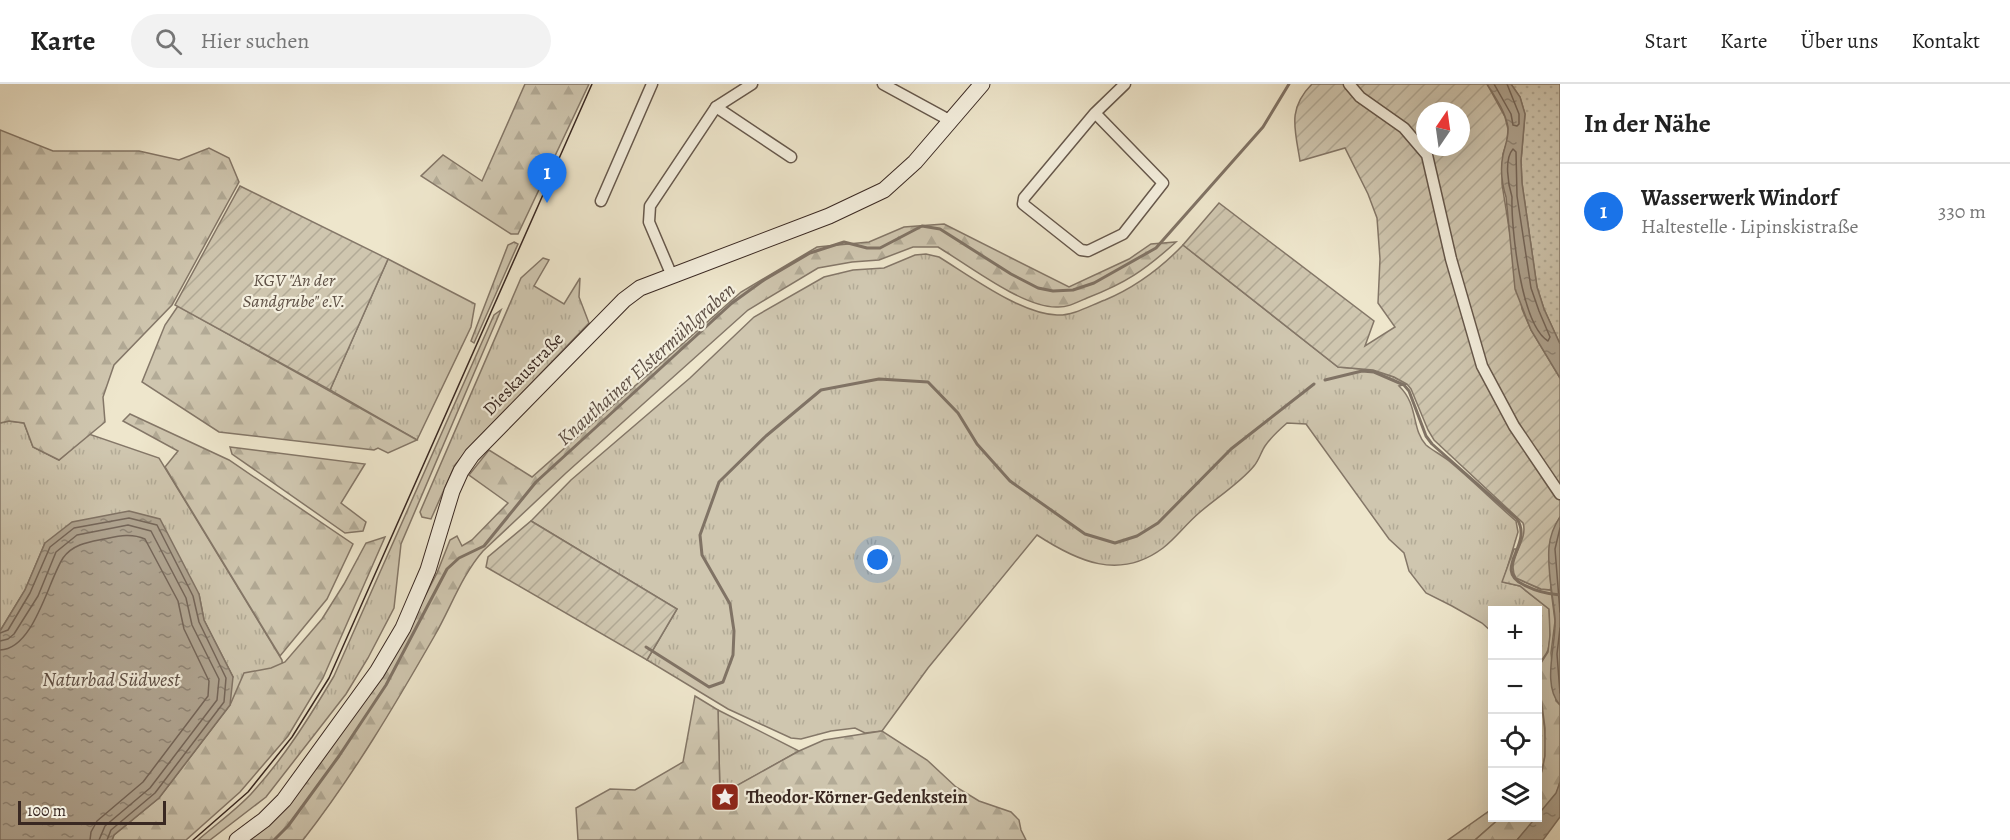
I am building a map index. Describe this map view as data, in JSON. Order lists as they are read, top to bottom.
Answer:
{
  "streets": {
    "main road": ["Dieskaustraße"]
  },
  "water": ["Knauthainer Elstermühlgraben", "Naturbad Südwest"],
  "parks": ["KGV \"An der Sandgrube\" e.V."],
  "places": {
    "place": ["Theodor-Körner-Gedenkstein"]
  },
  "scale_bar": "100 m",
  "north": "top",
  "page": {
    "header": "Karte",
    "search": "Hier suchen",
    "nav": [
      "Start",
      "Karte",
      "Über uns",
      "Kontakt"
    ],
    "heading": "In der Nähe",
    "pins": "1",
    "list": [
      {
        "mark": "1",
        "name": "Wasserwerk Windorf",
        "note": "Haltestelle · Lipinskistraße",
        "value": "330 m"
      }
    ],
    "map_buttons": ["+", "−"],
    "scale": "100 m"
  }
}
